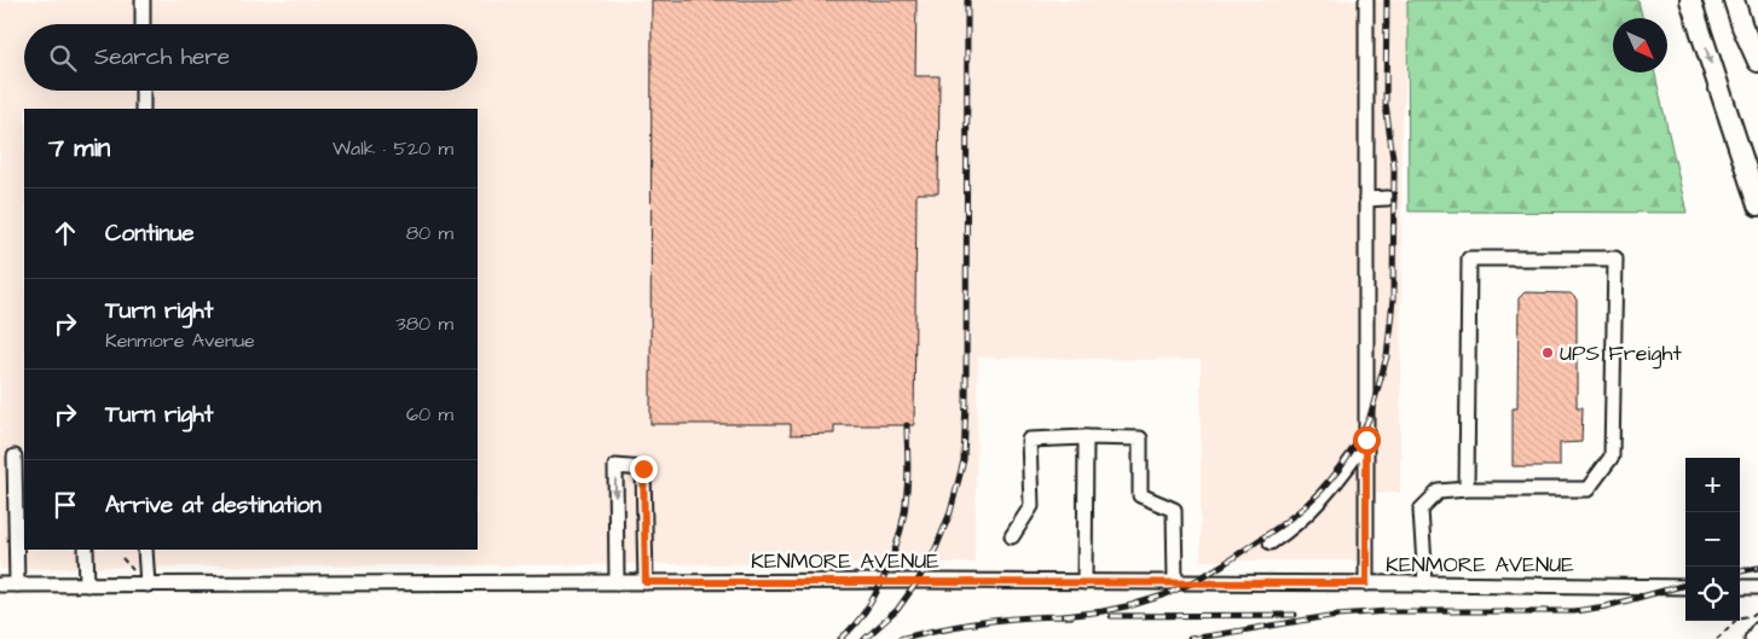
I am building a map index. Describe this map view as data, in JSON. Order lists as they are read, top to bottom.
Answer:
{
  "streets": {
    "street": ["KENMORE AVENUE"]
  },
  "places": ["UPS Freight"],
  "north": "bottom right",
  "page": {
    "search": "Search here",
    "heading": ["7 min", "Walk · 520 m"],
    "list": [
      ["Continue", "80 m"],
      ["Turn right", "Kenmore Avenue", "380 m"],
      ["Turn right", "60 m"],
      "Arrive at destination"
    ],
    "map_buttons": ["+", "−"]
  }
}
